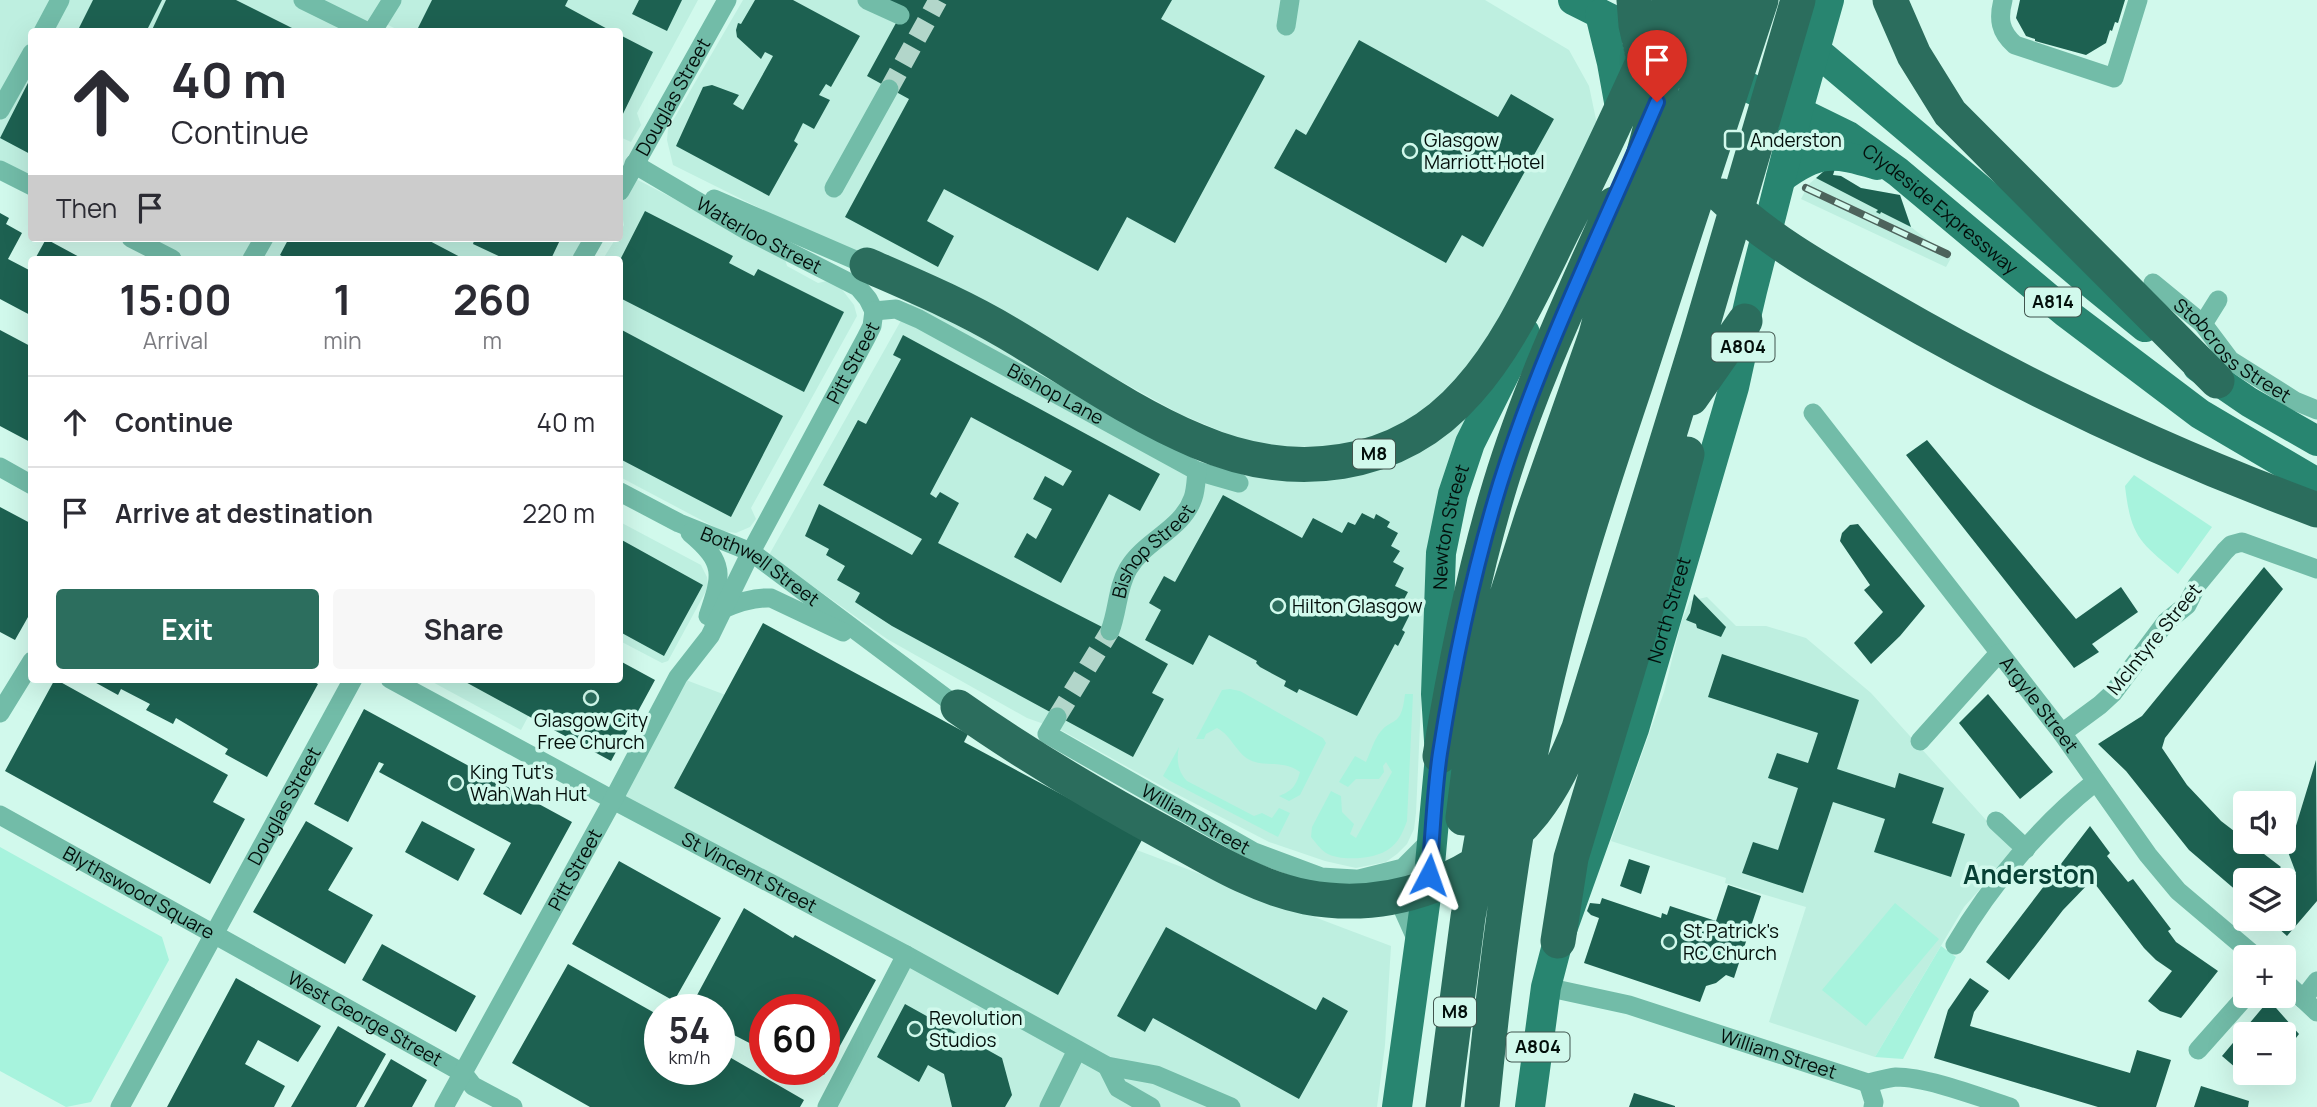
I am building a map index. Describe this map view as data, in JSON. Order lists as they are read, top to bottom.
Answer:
{
  "streets": {
    "highway": ["M8"],
    "main road": [
      "Clydeside Expressway",
      "A814",
      "A804",
      "Newton Street",
      "North Street"
    ],
    "street": [
      "Douglas Street",
      "Waterloo Street",
      "Stobcross Street",
      "Pitt Street",
      "Bishop Lane",
      "Bishop Street",
      "Bothwell Street",
      "McIntyre Street",
      "Argyle Street",
      "William Street",
      "St Vincent Street",
      "Blythswood Square",
      "West George Street"
    ]
  },
  "crossings": [
    ["Douglas Street", "Waterloo Street"],
    ["Douglas Street", "Blythswood Square"],
    ["Douglas Street", "West George Street"],
    ["Clydeside Expressway", "A814"],
    ["Clydeside Expressway", "A804"],
    ["Clydeside Expressway", "North Street"],
    ["Waterloo Street", "Pitt Street"],
    ["Waterloo Street", "Bishop Lane"],
    ["Waterloo Street", "M8"],
    ["A814", "A804"],
    ["A814", "M8"],
    ["A814", "Newton Street"],
    ["A814", "North Street"],
    ["A804", "North Street"],
    ["Pitt Street", "Bishop Lane"],
    ["Pitt Street", "Bothwell Street"],
    ["Pitt Street", "St Vincent Street"],
    ["Pitt Street", "West George Street"],
    ["Bishop Lane", "Bishop Street"],
    ["M8", "Newton Street"],
    ["Newton Street", "William Street"],
    ["North Street", "William Street"],
    ["McIntyre Street", "Argyle Street"],
    ["Blythswood Square", "West George Street"]
  ],
  "districts": ["Anderston"],
  "places": {
    "transit": ["Anderston"],
    "other": [
      "Glasgow Marriott Hotel",
      "Hilton Glasgow",
      "Glasgow City Free Church",
      "King Tut's Wah Wah Hut",
      "St Patrick's RC Church",
      "Revolution Studios"
    ]
  },
  "page": {
    "turn": ["40 m", "Continue"],
    "then": "Then",
    "eta": [
      "15:00",
      "Arrival",
      "1",
      "min",
      "260",
      "m"
    ],
    "list": [
      {
        "name": "Continue",
        "value": "40 m"
      },
      {
        "name": "Arrive at destination",
        "value": "220 m"
      }
    ],
    "buttons": ["Exit", "Share"],
    "map_buttons": ["+", "−"],
    "speed": "54 km/h",
    "limit": "60"
  }
}
